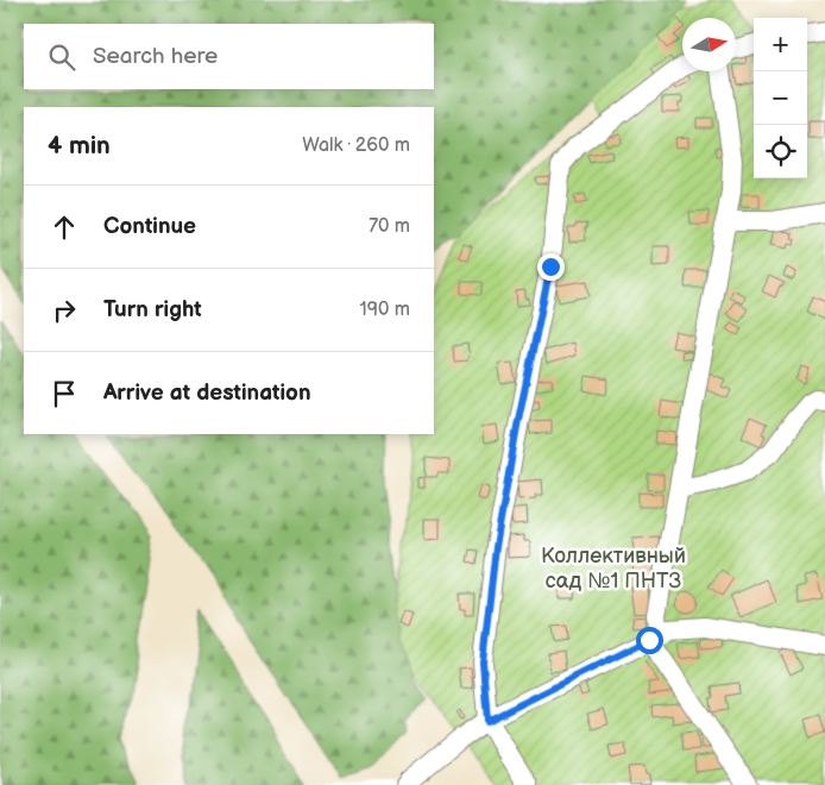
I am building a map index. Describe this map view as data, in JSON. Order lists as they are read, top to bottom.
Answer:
{
  "parks": ["Коллективный сад №1 ПНТЗ"],
  "north": "right",
  "page": {
    "map_buttons": ["+", "−"],
    "search": "Search here",
    "heading": ["4 min", "Walk · 260 m"],
    "list": [
      ["Continue", "70 m"],
      ["Turn right", "190 m"],
      "Arrive at destination"
    ]
  }
}
